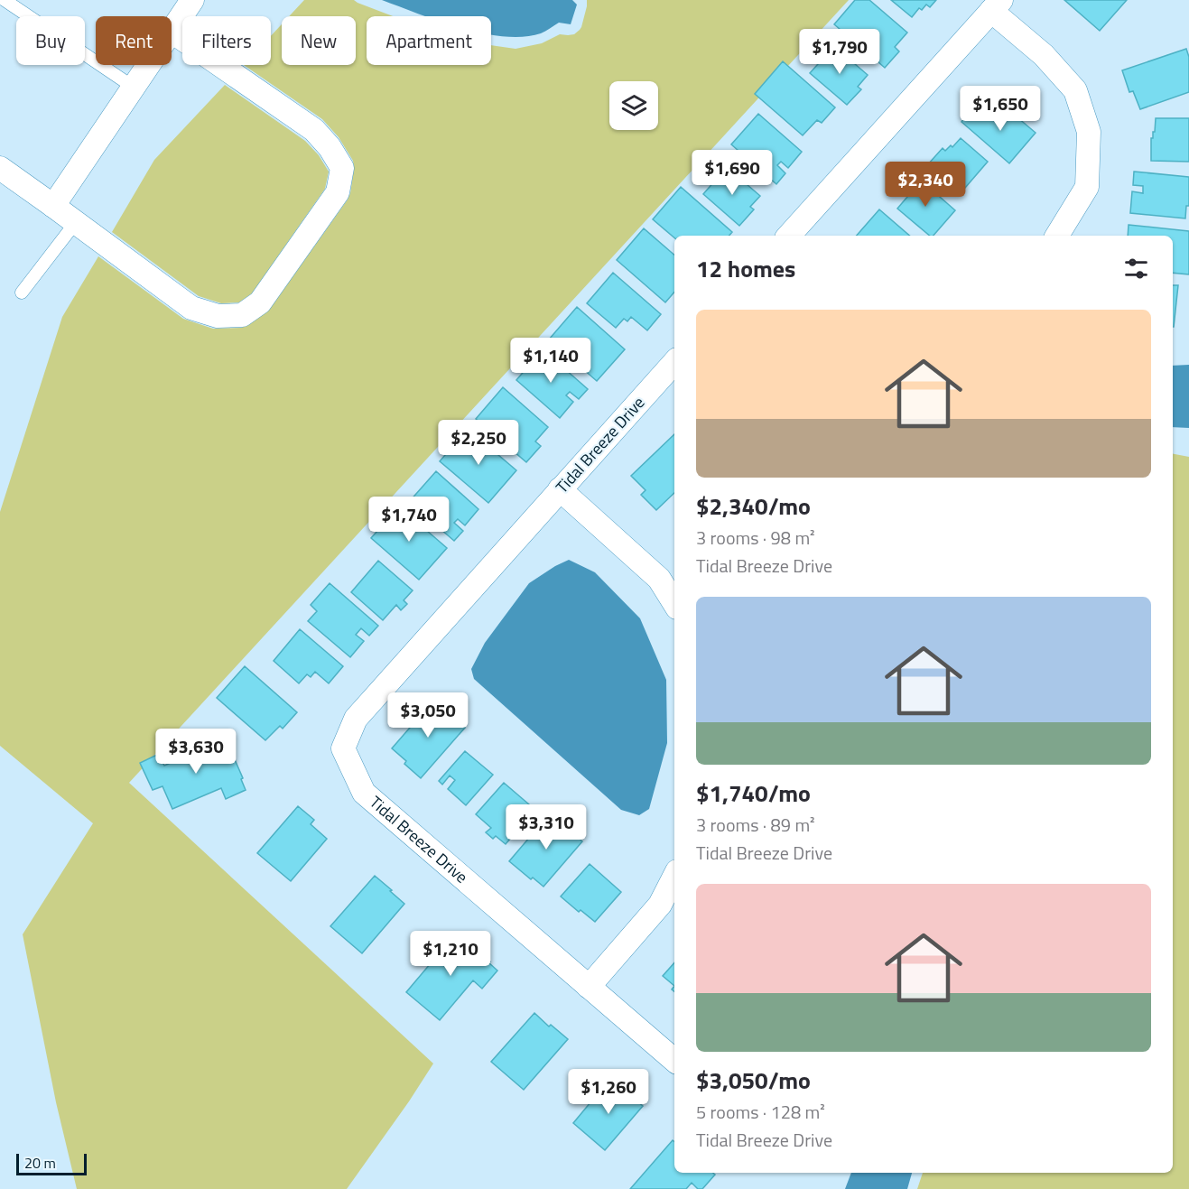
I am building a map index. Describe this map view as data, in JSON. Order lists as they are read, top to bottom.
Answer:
{
  "streets": {
    "street": ["Tidal Breeze Drive"]
  },
  "scale_bar": "20 m",
  "page": {
    "chip": [
      "Buy",
      "Rent",
      "Filters",
      "New",
      "Apartment"
    ],
    "price": [
      "$1,790",
      "$1,650",
      "$1,690",
      "$2,340",
      "$1,140",
      "$2,250",
      "$1,740",
      "$3,050",
      "$3,630",
      "$3,310",
      "$1,210",
      "$1,260"
    ],
    "heading": "12 homes",
    "list": [
      {
        "name": "$2,340/mo",
        "note": "3 rooms · 98 m² · Tidal Breeze Drive"
      },
      {
        "name": "$1,740/mo",
        "note": "3 rooms · 89 m² · Tidal Breeze Drive"
      },
      {
        "name": "$3,050/mo",
        "note": "5 rooms · 128 m² · Tidal Breeze Drive"
      }
    ],
    "scale": "20 m"
  }
}
